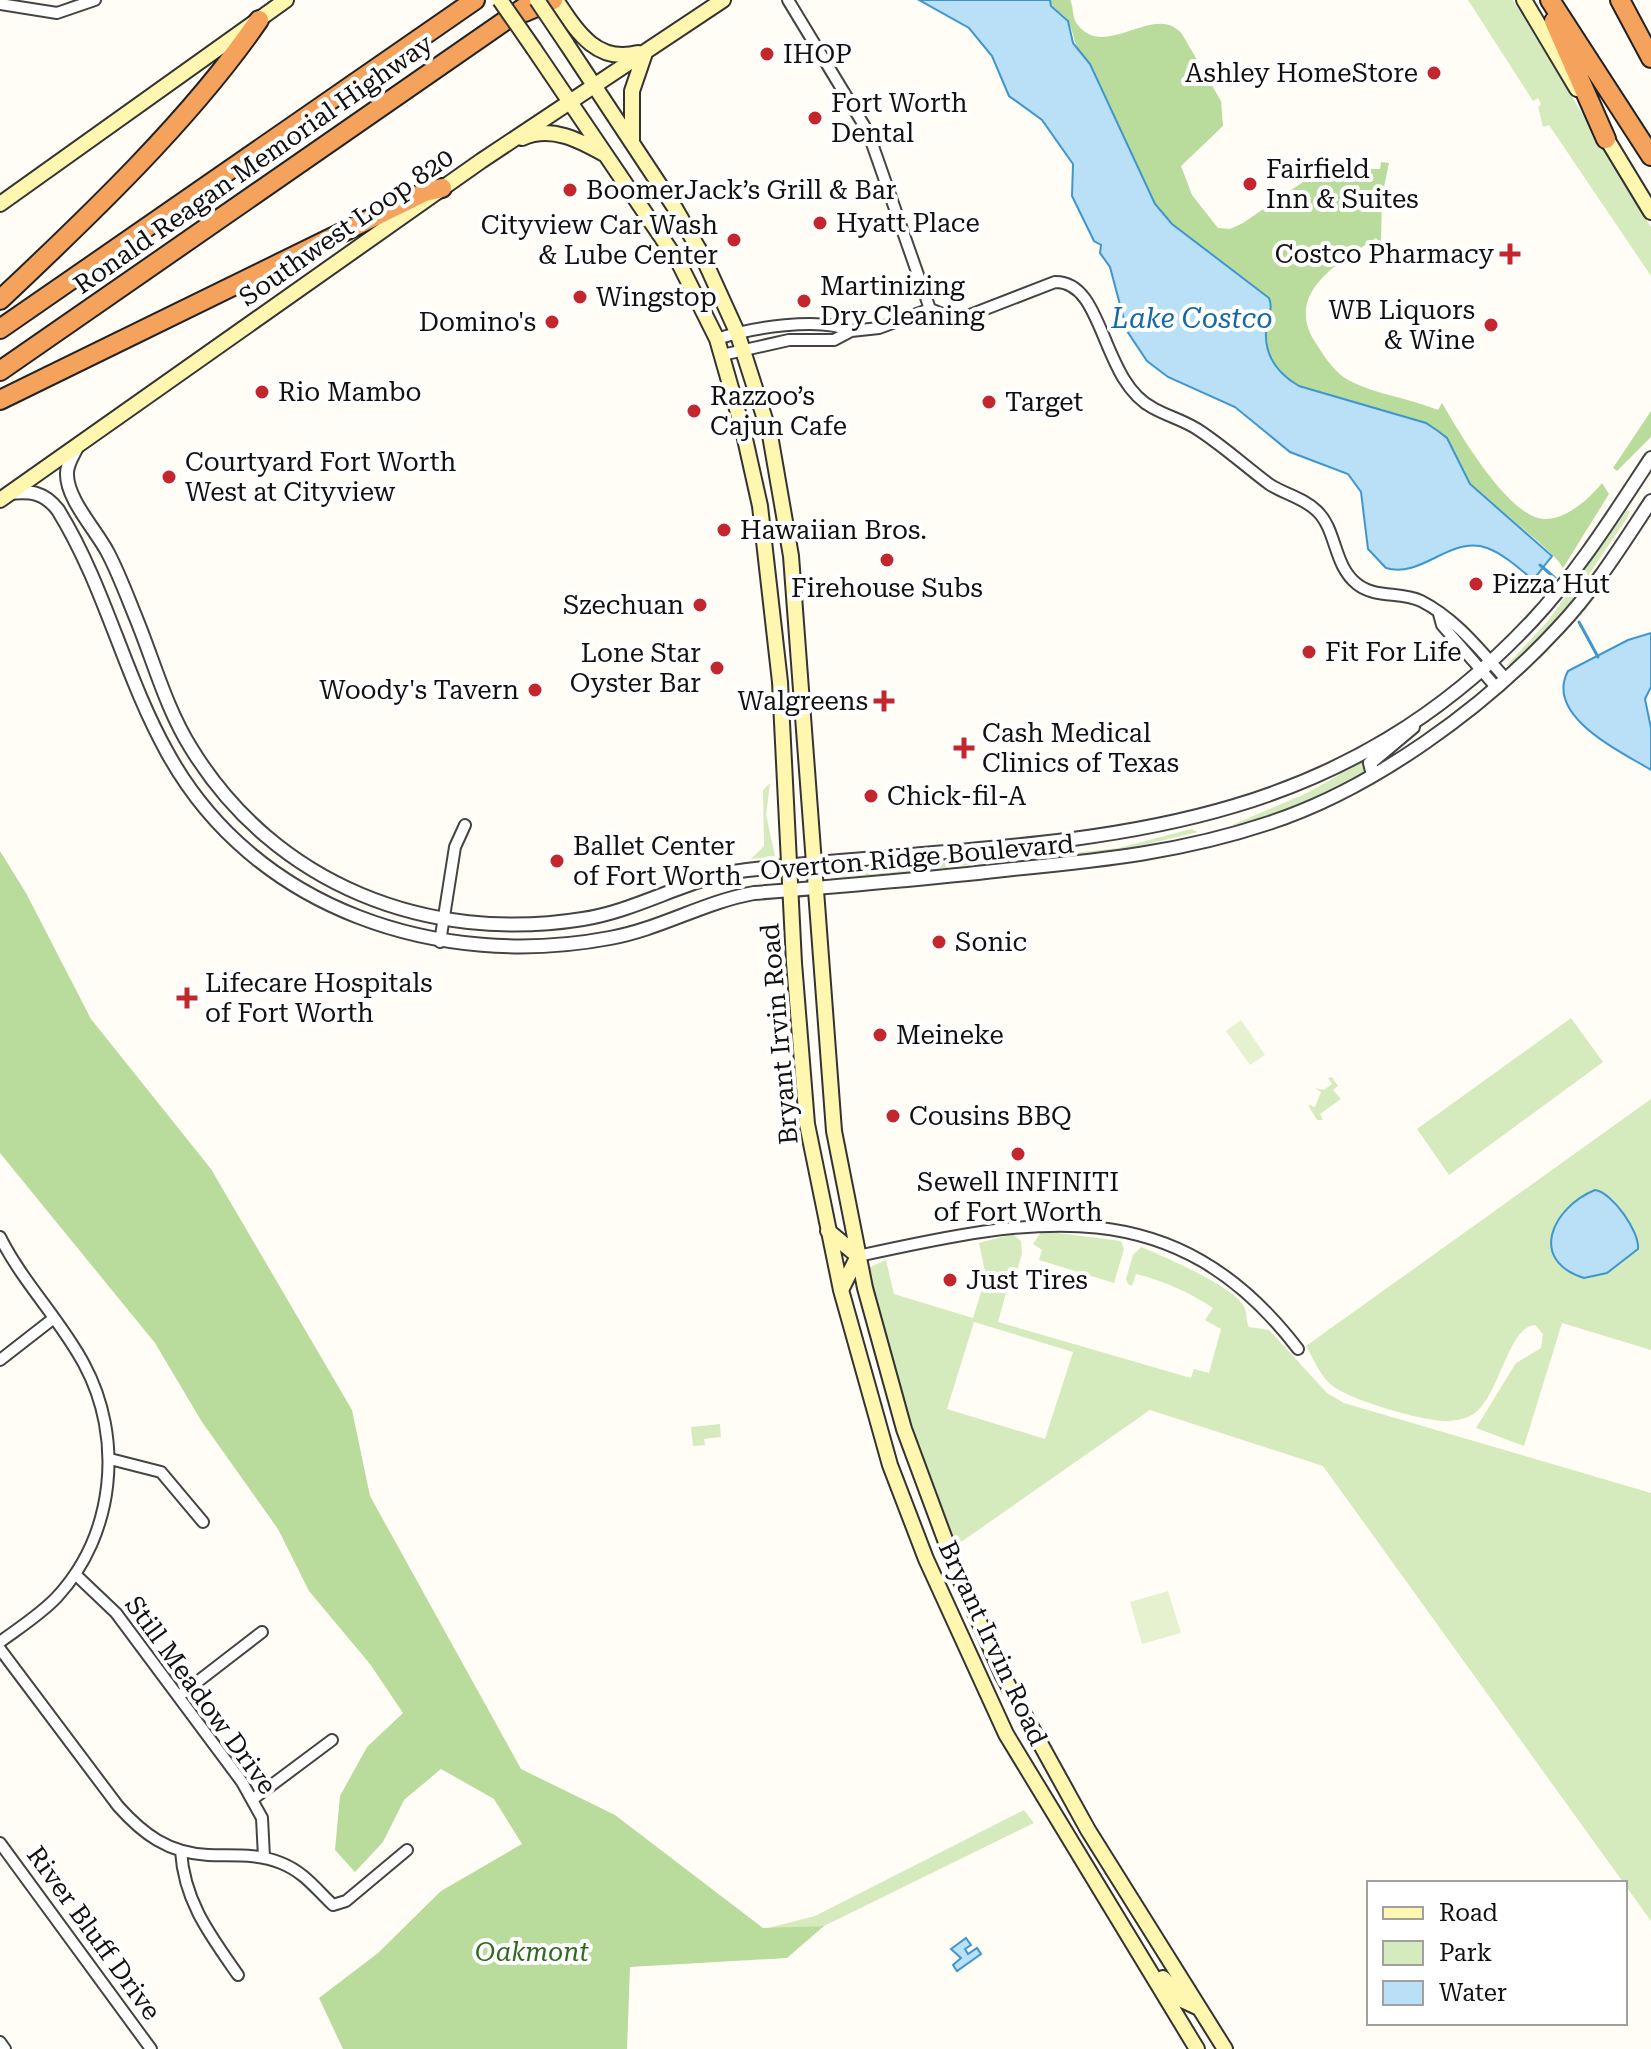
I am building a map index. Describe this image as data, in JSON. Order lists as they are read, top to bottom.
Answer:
{
  "streets": {
    "highway": ["Ronald Reagan Memorial Highway"],
    "main road": ["Southwest Loop 820", "Bryant Irvin Road"],
    "street": ["Overton Ridge Boulevard", "Still Meadow Drive", "River Bluff Drive"]
  },
  "crossings": [
    ["Ronald Reagan Memorial Highway", "Bryant Irvin Road"],
    ["Southwest Loop 820", "Overton Ridge Boulevard"],
    ["Southwest Loop 820", "Bryant Irvin Road"],
    ["Overton Ridge Boulevard", "Bryant Irvin Road"]
  ],
  "water": ["Lake Costco"],
  "parks": ["Oakmont"],
  "places": {
    "other": [
      "IHOP",
      "Ashley HomeStore",
      "Fort Worth Dental",
      "Fairfield Inn & Suites",
      "BoomerJack’s Grill & Bar",
      "Hyatt Place",
      "Cityview Car Wash & Lube Center",
      "Wingstop",
      "Martinizing Dry Cleaning",
      "Domino's",
      "WB Liquors & Wine",
      "Rio Mambo",
      "Target",
      "Razzoo’s Cajun Cafe",
      "Courtyard Fort Worth West at Cityview",
      "Hawaiian Bros.",
      "Firehouse Subs",
      "Pizza Hut",
      "Szechuan",
      "Fit For Life",
      "Lone Star Oyster Bar",
      "Woody's Tavern",
      "Chick-fil-A",
      "Ballet Center of Fort Worth",
      "Sonic",
      "Meineke",
      "Cousins BBQ",
      "Sewell INFINITI of Fort Worth",
      "Just Tires"
    ],
    "health": [
      "Costco Pharmacy",
      "Walgreens",
      "Cash Medical Clinics of Texas",
      "Lifecare Hospitals of Fort Worth"
    ]
  },
  "legend": ["Road", "Park", "Water"]
}
